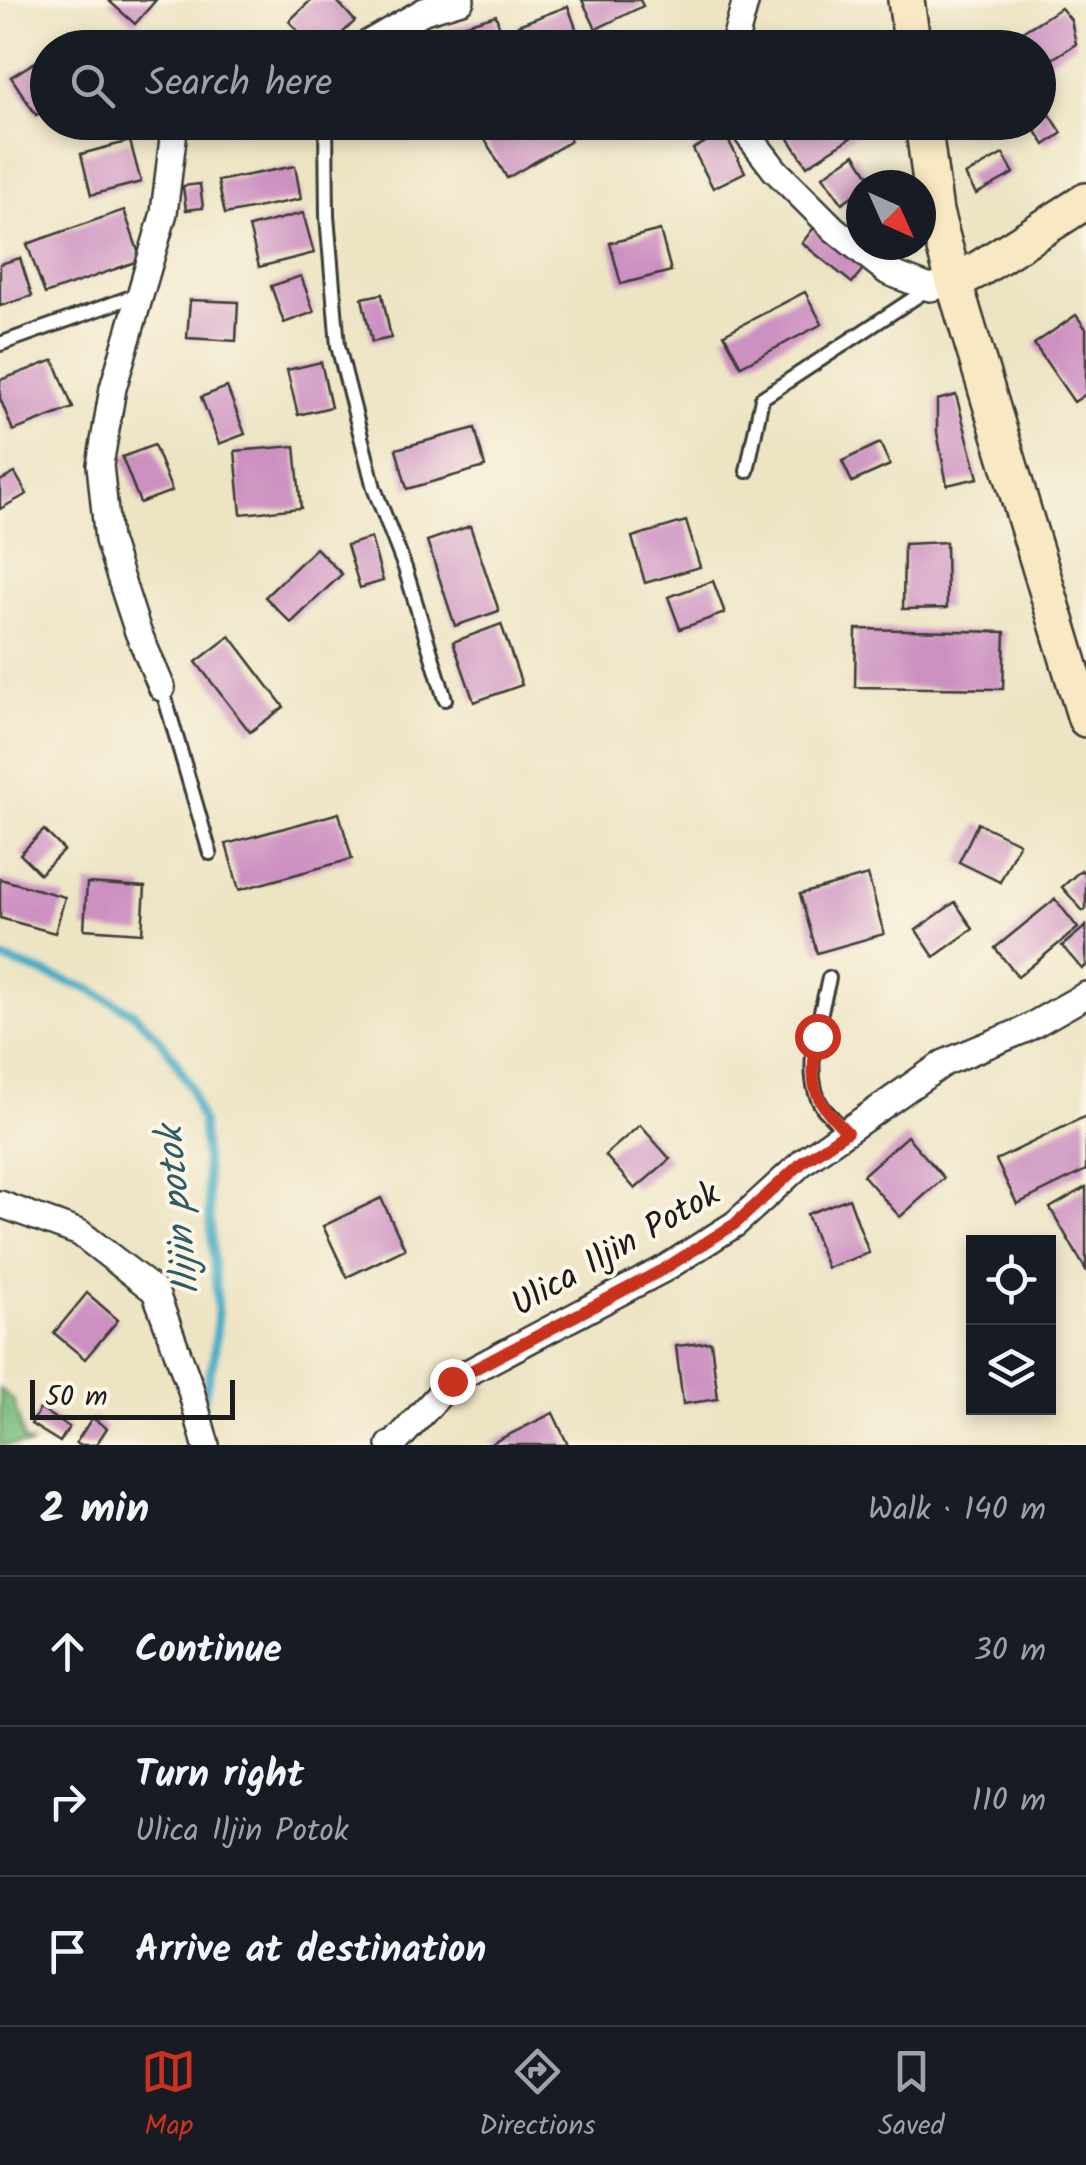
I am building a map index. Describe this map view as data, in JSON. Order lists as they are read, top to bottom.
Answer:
{
  "streets": {
    "street": ["Ulica Iljin Potok"]
  },
  "water": ["Ilijin potok"],
  "scale_bar": "50 m",
  "north": "bottom right",
  "page": {
    "search": "Search here",
    "scale": "50 m",
    "heading": ["2 min", "Walk · 140 m"],
    "list": [
      ["Continue", "30 m"],
      ["Turn right", "Ulica Iljin Potok", "110 m"],
      "Arrive at destination"
    ],
    "nav": ["Map", "Directions", "Saved"]
  }
}
